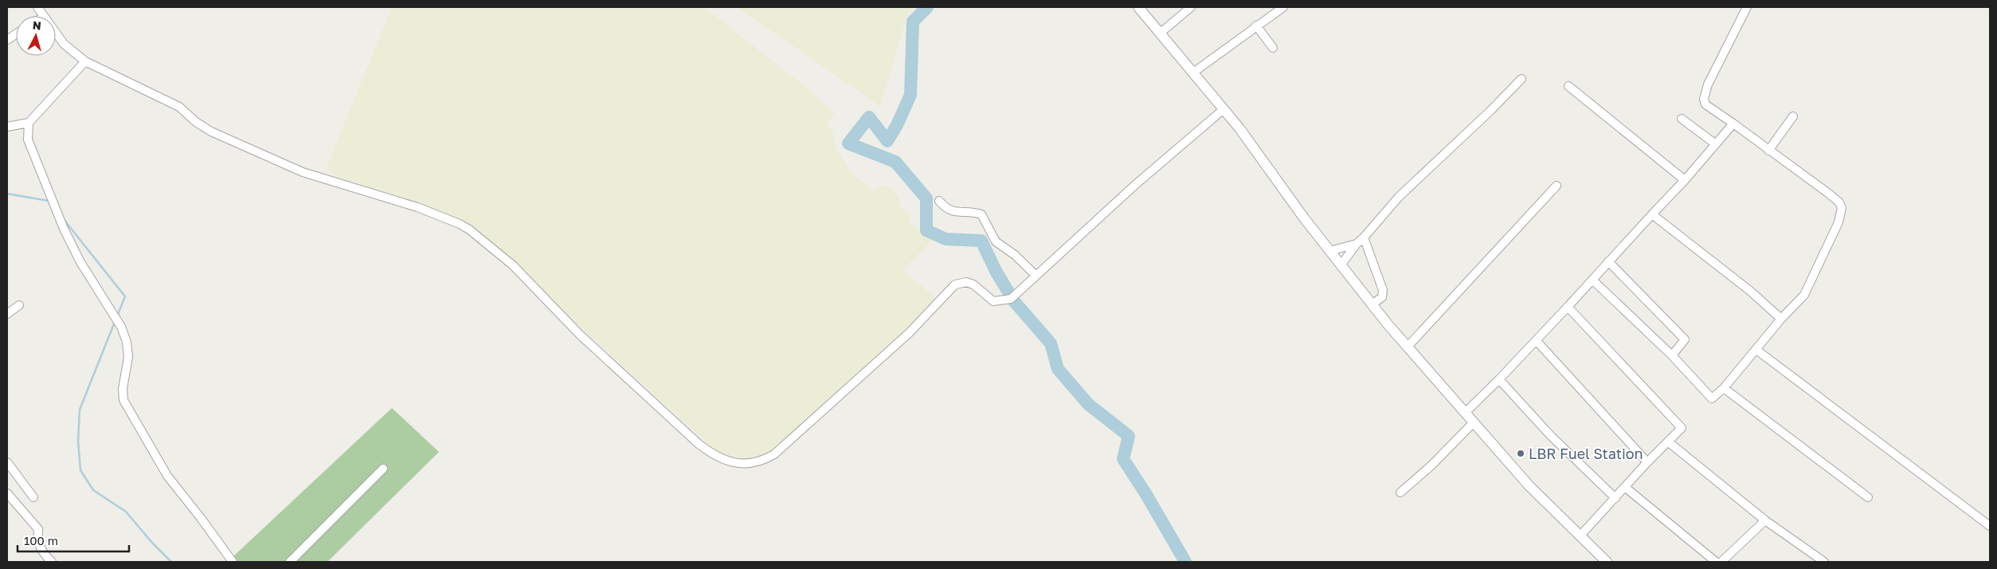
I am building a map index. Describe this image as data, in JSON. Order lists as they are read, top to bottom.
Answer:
{
  "places": ["LBR Fuel Station"],
  "scale_bar": "100 m",
  "north": "top"
}
